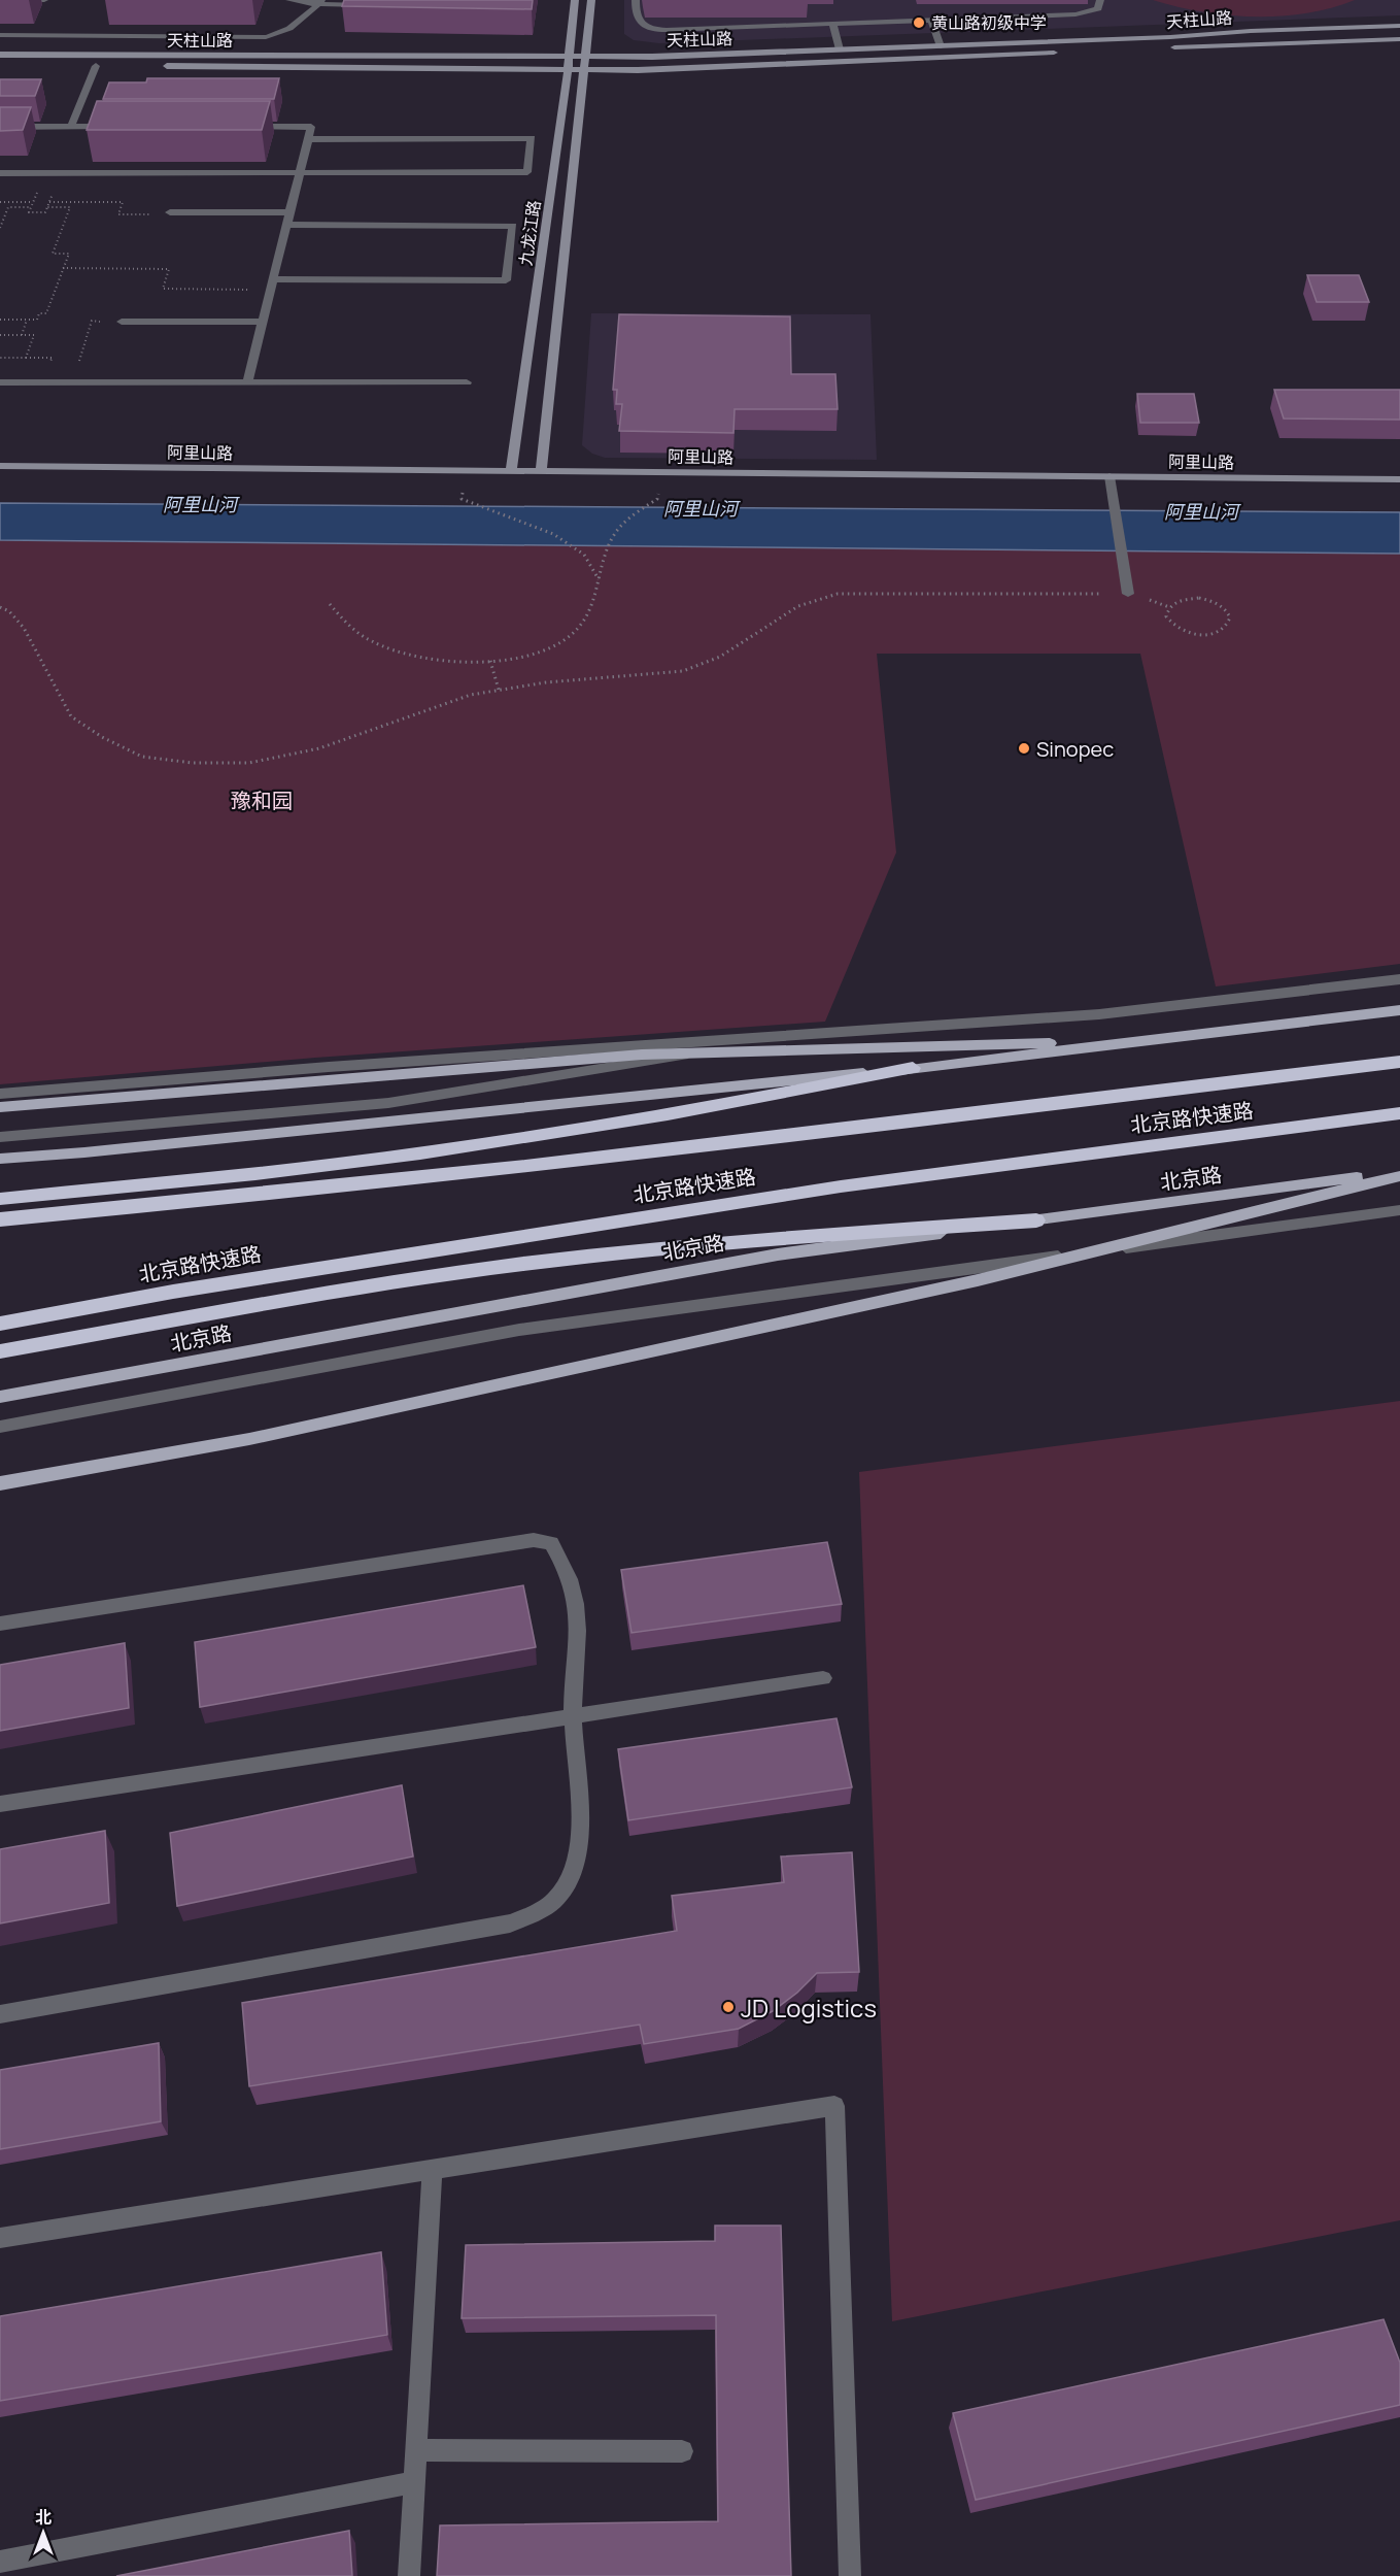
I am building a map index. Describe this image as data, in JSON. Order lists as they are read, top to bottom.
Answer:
{
  "streets": {
    "highway": ["北京路快速路"],
    "main road": ["北京路"],
    "street": ["天柱山路", "九龙江路", "阿里山路"]
  },
  "crossings": [
    ["天柱山路", "九龙江路"],
    ["九龙江路", "阿里山路"]
  ],
  "water": ["阿里山河"],
  "parks": ["豫和园"],
  "places": ["黄山路初级中学", "Sinopec", "JD Logistics"],
  "north": "top"
}
